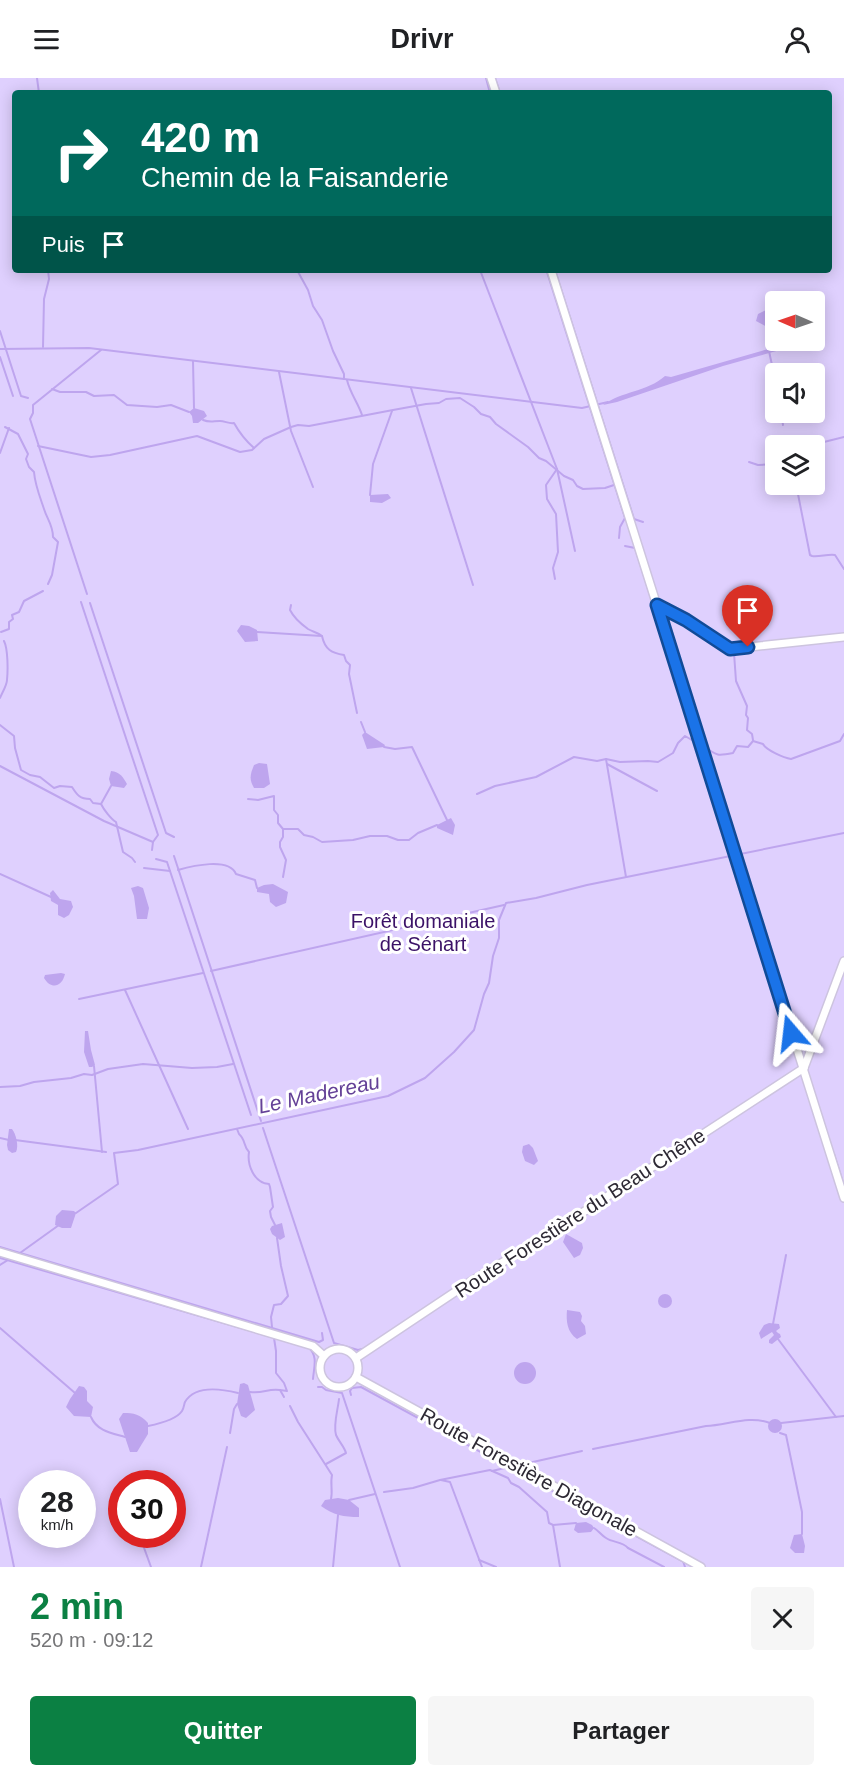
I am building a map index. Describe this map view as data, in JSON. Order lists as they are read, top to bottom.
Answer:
{
  "streets": {
    "street": ["Route Forestière du Beau Chêne", "Route Forestière Diagonale"]
  },
  "crossings": [
    ["Route Forestière du Beau Chêne", "Route Forestière Diagonale"]
  ],
  "water": ["Le Madereau"],
  "parks": ["Forêt domaniale de Sénart"],
  "north": "left",
  "page": {
    "header": "Drivr",
    "turn": ["420 m", "Chemin de la Faisanderie"],
    "then": "Puis",
    "speed": "28 km/h",
    "limit": "30",
    "heading": ["2 min", "520 m · 09:12"],
    "buttons": ["Quitter", "Partager"]
  }
}
